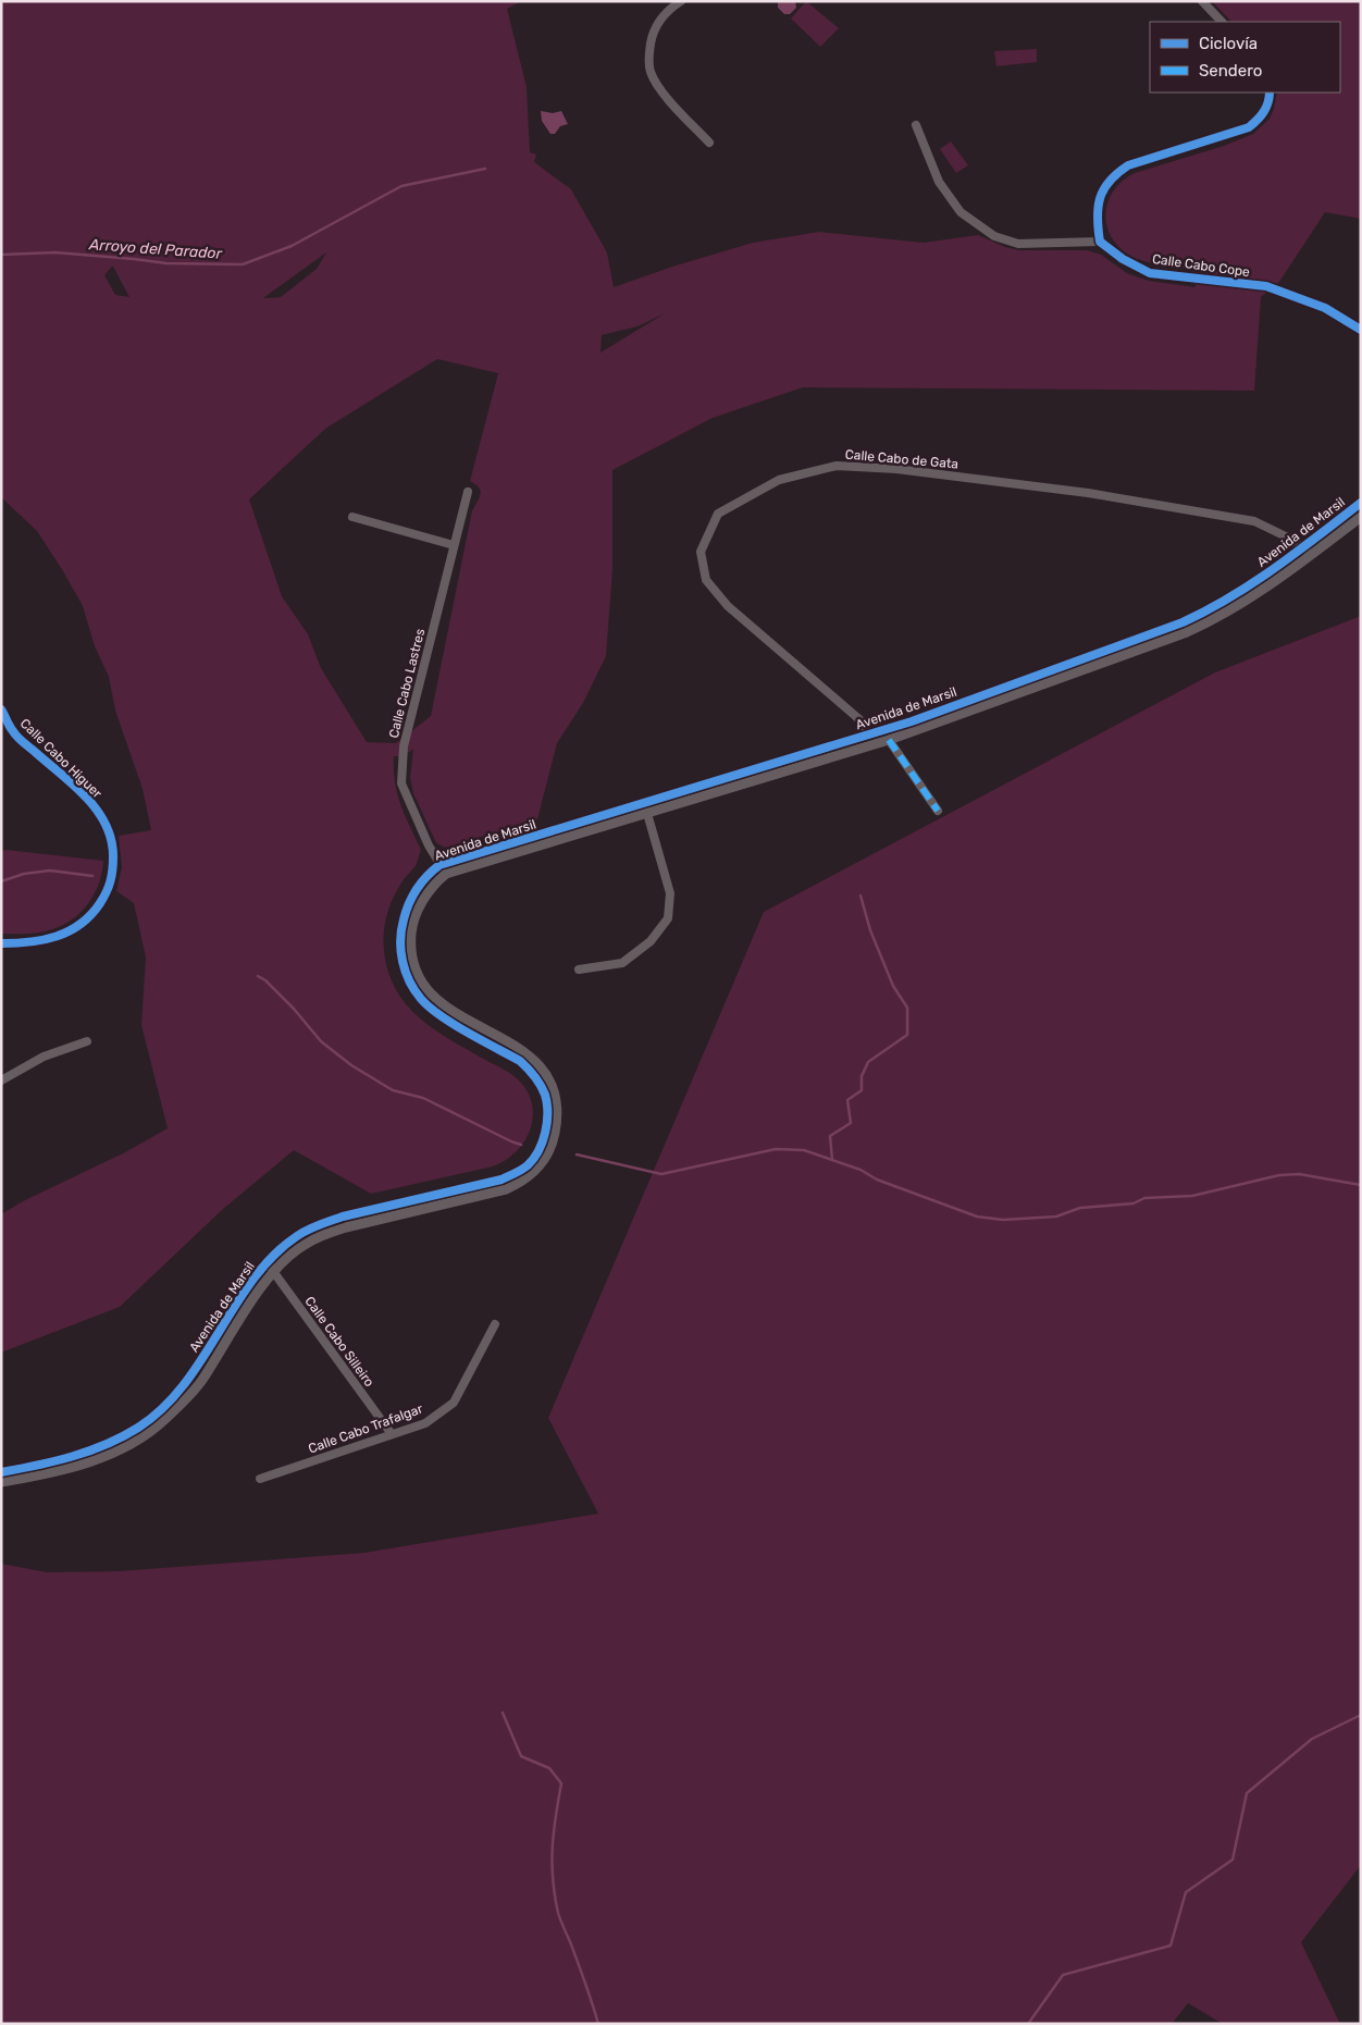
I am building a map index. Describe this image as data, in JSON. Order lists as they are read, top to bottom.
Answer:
{
  "streets": {
    "street": [
      "Calle Cabo Cope",
      "Calle Cabo de Gata",
      "Avenida de Marsil",
      "Calle Cabo Lastres",
      "Calle Cabo Higuer",
      "Calle Cabo Silleiro",
      "Calle Cabo Trafalgar"
    ]
  },
  "crossings": [
    ["Calle Cabo de Gata", "Avenida de Marsil"],
    ["Avenida de Marsil", "Calle Cabo Lastres"],
    ["Avenida de Marsil", "Calle Cabo Silleiro"],
    ["Calle Cabo Silleiro", "Calle Cabo Trafalgar"]
  ],
  "water": ["Arroyo del Parador"],
  "legend": ["Ciclovía", "Sendero"]
}
